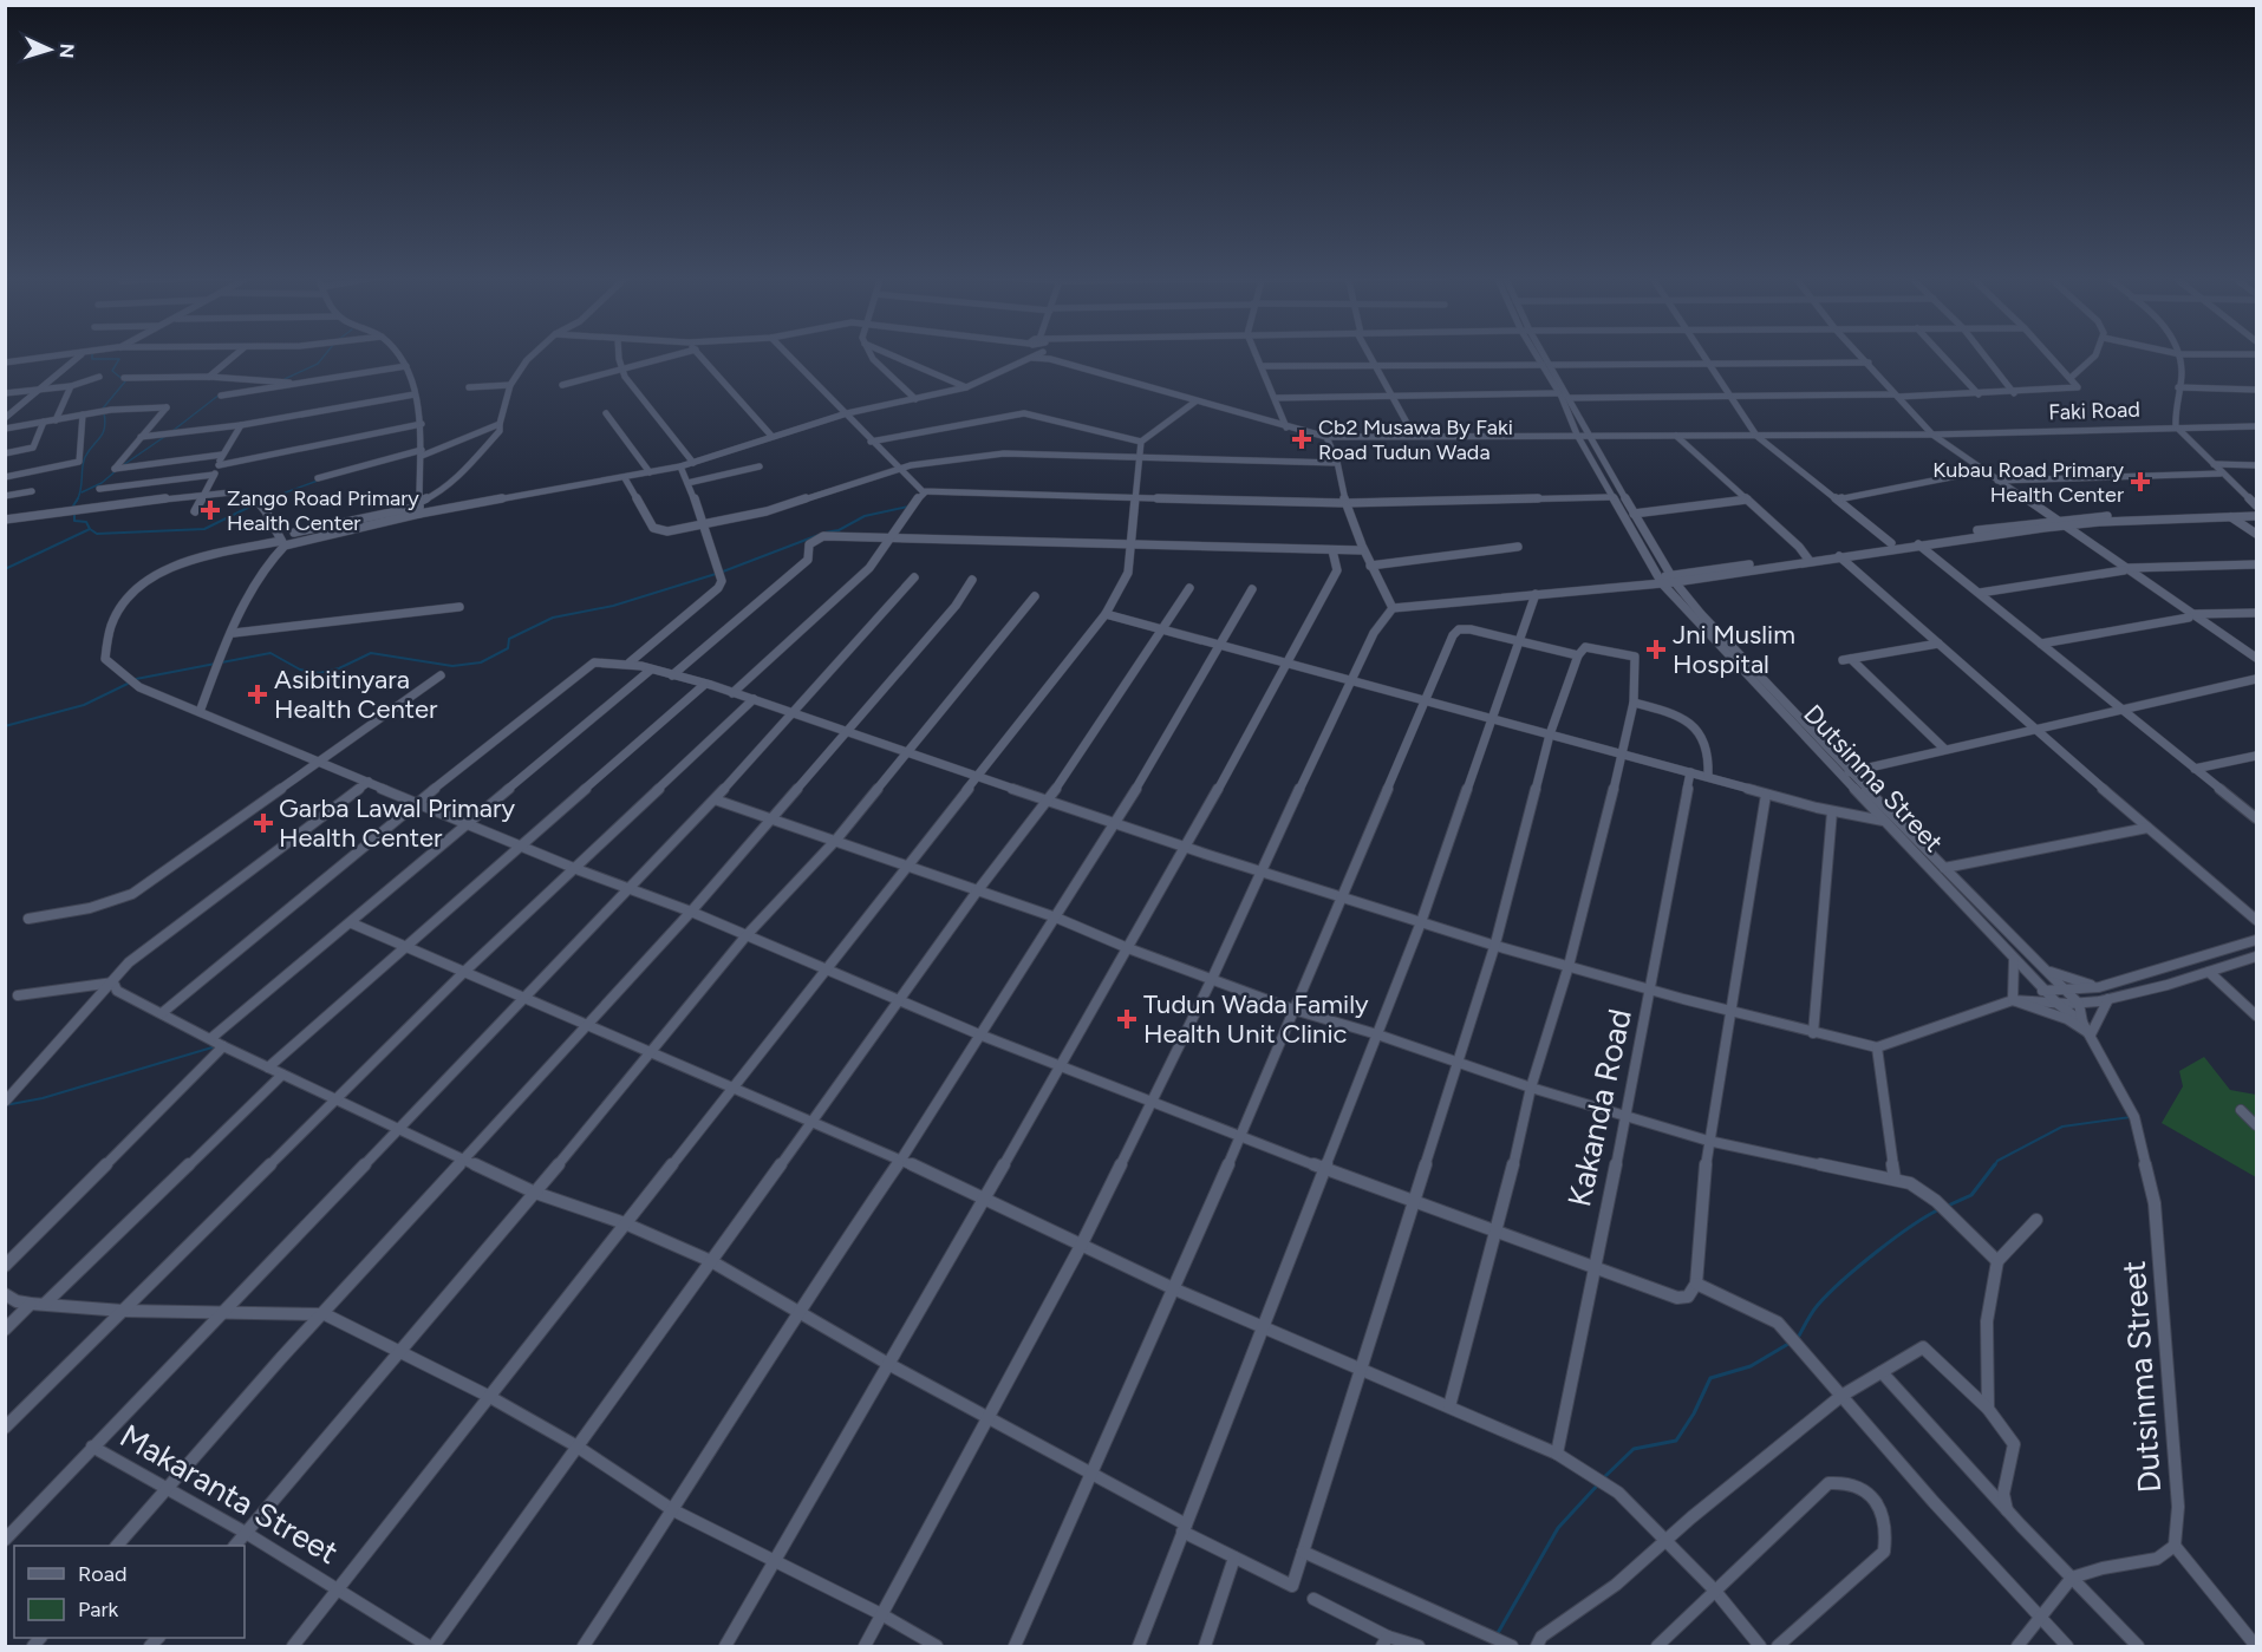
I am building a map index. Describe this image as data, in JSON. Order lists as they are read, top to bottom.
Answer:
{
  "streets": {
    "street": [
      "Faki Road",
      "Dutsinma Street",
      "Kakanda Road",
      "Makaranta Street"
    ]
  },
  "crossings": [
    ["Faki Road", "Dutsinma Street"]
  ],
  "places": {
    "health": [
      "Cb2 Musawa By Faki Road Tudun Wada",
      "Kubau Road Primary Health Center",
      "Zango Road Primary Health Center",
      "Jni Muslim Hospital",
      "Asibitinyara Health Center",
      "Garba Lawal Primary Health Center",
      "Tudun Wada Family Health Unit Clinic"
    ]
  },
  "legend": ["Road", "Park"],
  "north": "right"
}
